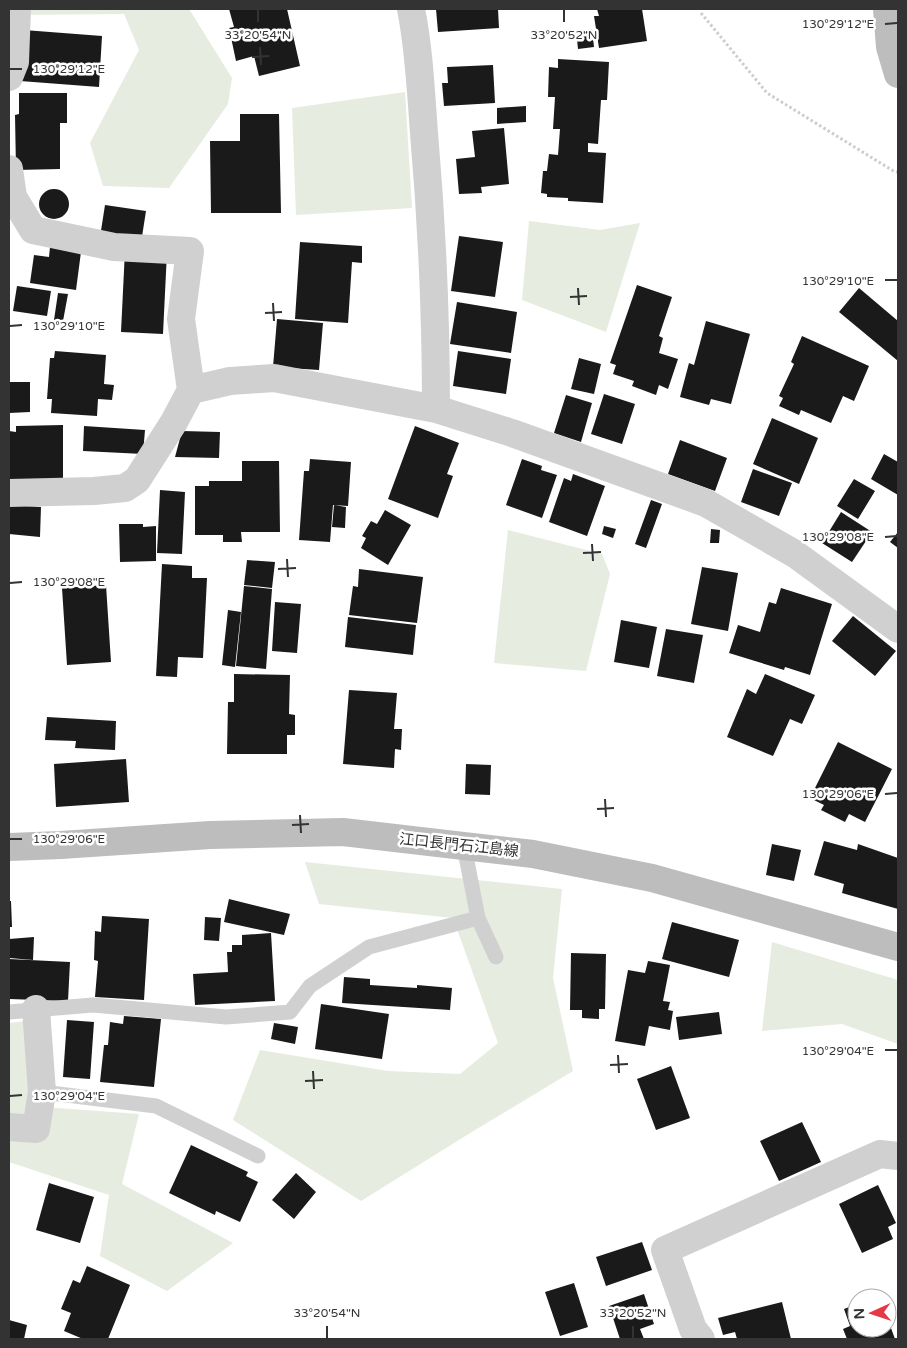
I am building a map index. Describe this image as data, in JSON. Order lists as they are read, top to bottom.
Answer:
{
  "streets": {
    "main road": ["江口長門石江島線"]
  },
  "north": "left",
  "coordinates": [
    "130°29'12\"E",
    "33°20'54\"N",
    "33°20'52\"N",
    "130°29'10\"E",
    "130°29'08\"E",
    "130°29'06\"E",
    "130°29'04\"E"
  ]
}
